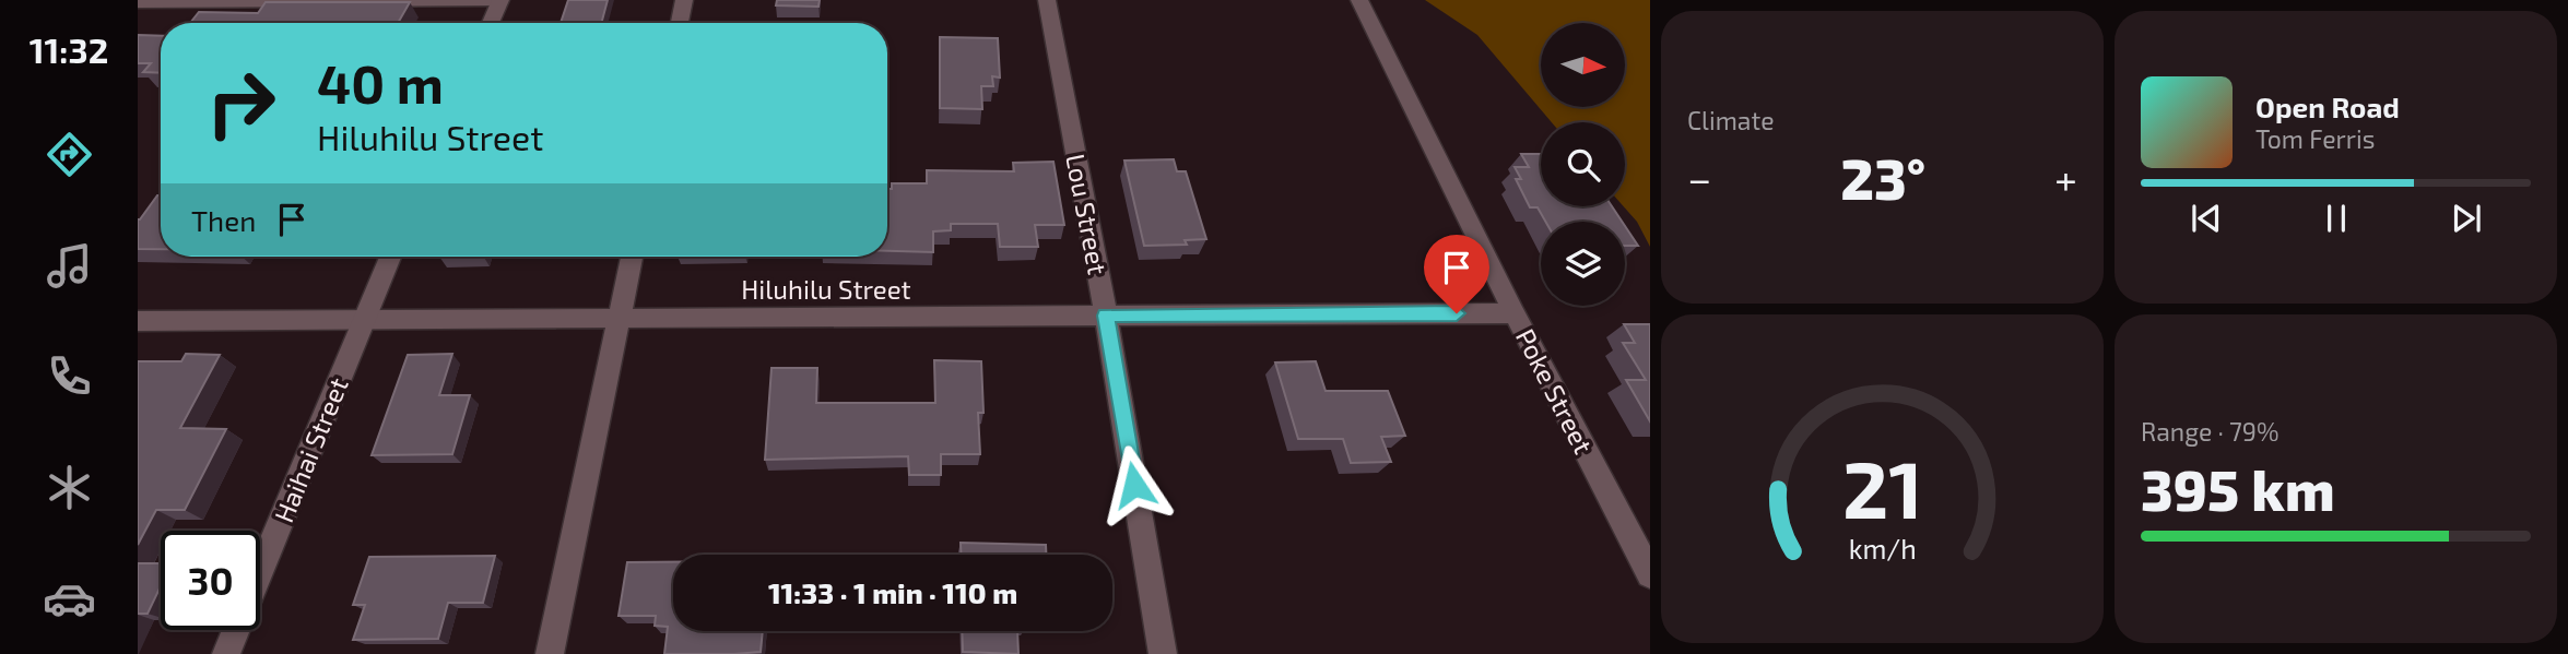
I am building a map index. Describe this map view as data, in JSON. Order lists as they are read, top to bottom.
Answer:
{
  "streets": {
    "street": [
      "Lou Street",
      "Hiluhilu Street",
      "Poke Street",
      "Haihai Street"
    ]
  },
  "crossings": [
    ["Lou Street", "Hiluhilu Street"],
    ["Hiluhilu Street", "Poke Street"],
    ["Hiluhilu Street", "Haihai Street"]
  ],
  "north": "right",
  "page": {
    "tabs": "11:32",
    "tile": [
      "Climate",
      ["Range · 79%", "395 km"]
    ],
    "turn": ["40 m", "Hiluhilu Street"],
    "song": ["Open Road", "Tom Ferris"],
    "heat": ["−", "23°", "+"],
    "then": "Then",
    "limit": "30",
    "trip": "11:33 · 1 min · 110 m",
    "gauge": ["21", "km/h"]
  }
}
